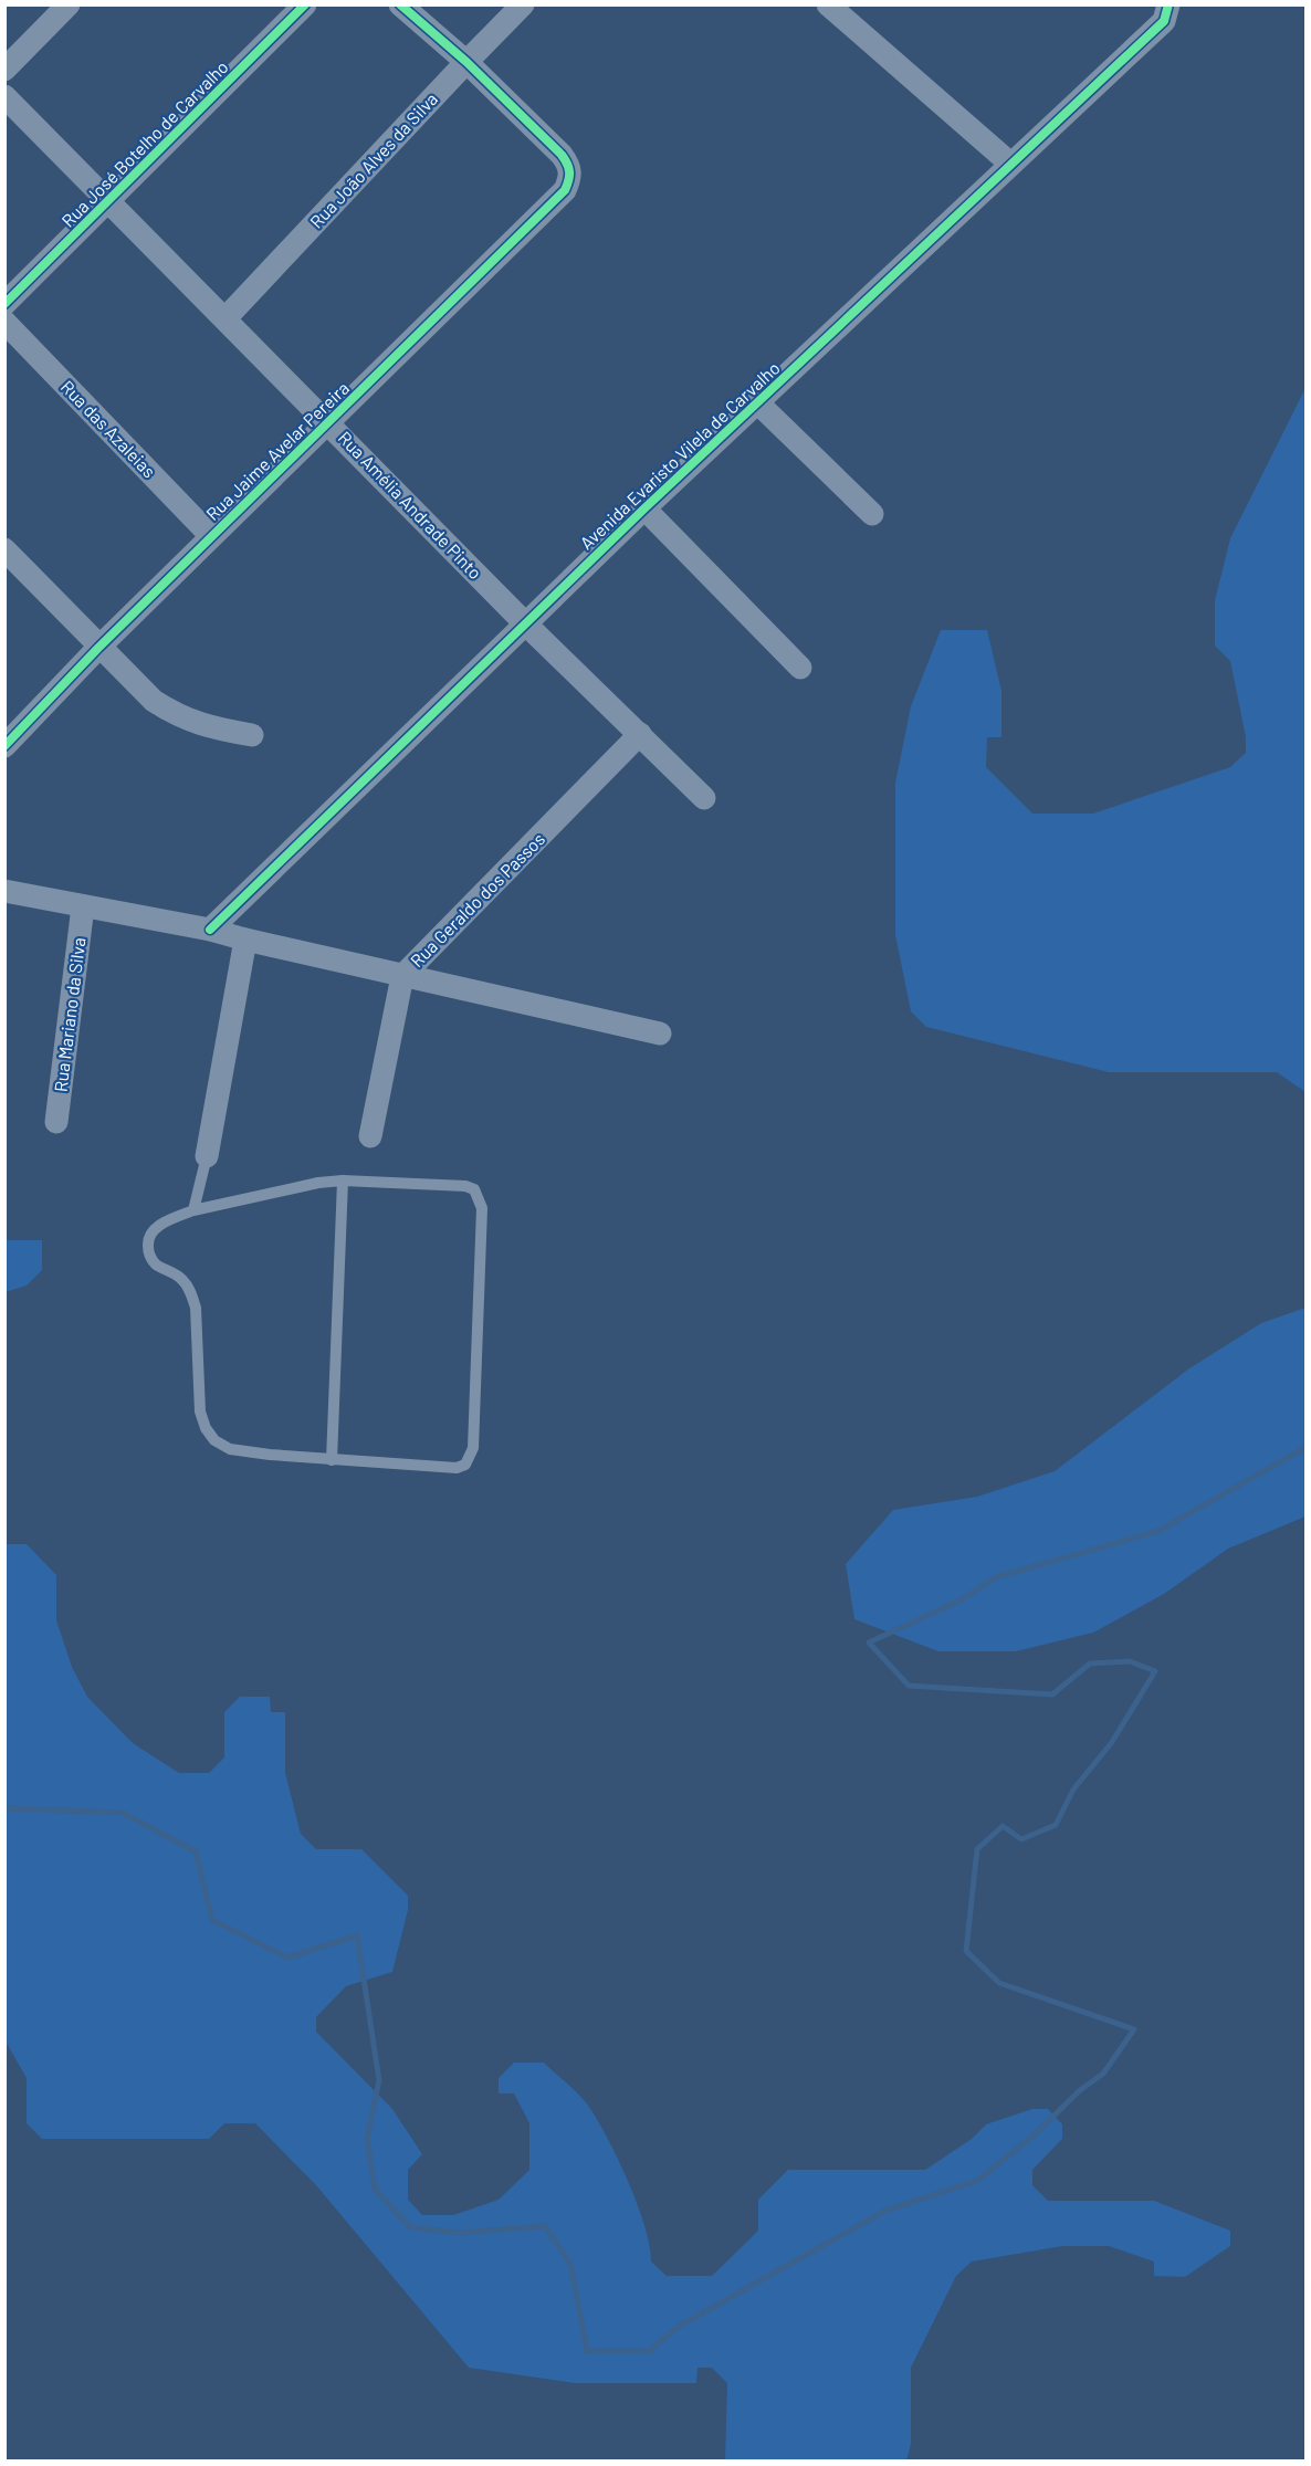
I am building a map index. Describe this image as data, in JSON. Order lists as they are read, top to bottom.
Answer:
{
  "streets": {
    "street": [
      "Rua José Botelho de Carvalho",
      "Rua João Alves da Silva",
      "Rua das Azaleias",
      "Rua Jaime Avelar Pereira",
      "Avenida Evaristo Vilela de Carvalho",
      "Rua Amélia Andrade Pinto",
      "Rua Geraldo dos Passos",
      "Rua Mariano da Silva"
    ]
  },
  "crossings": [
    ["Rua José Botelho de Carvalho", "Rua Amélia Andrade Pinto"],
    ["Rua João Alves da Silva", "Rua Jaime Avelar Pereira"],
    ["Rua João Alves da Silva", "Rua Amélia Andrade Pinto"],
    ["Rua das Azaleias", "Rua Jaime Avelar Pereira"],
    ["Rua Jaime Avelar Pereira", "Rua Amélia Andrade Pinto"],
    ["Avenida Evaristo Vilela de Carvalho", "Rua Amélia Andrade Pinto"],
    ["Rua Amélia Andrade Pinto", "Rua Geraldo dos Passos"]
  ]
}
